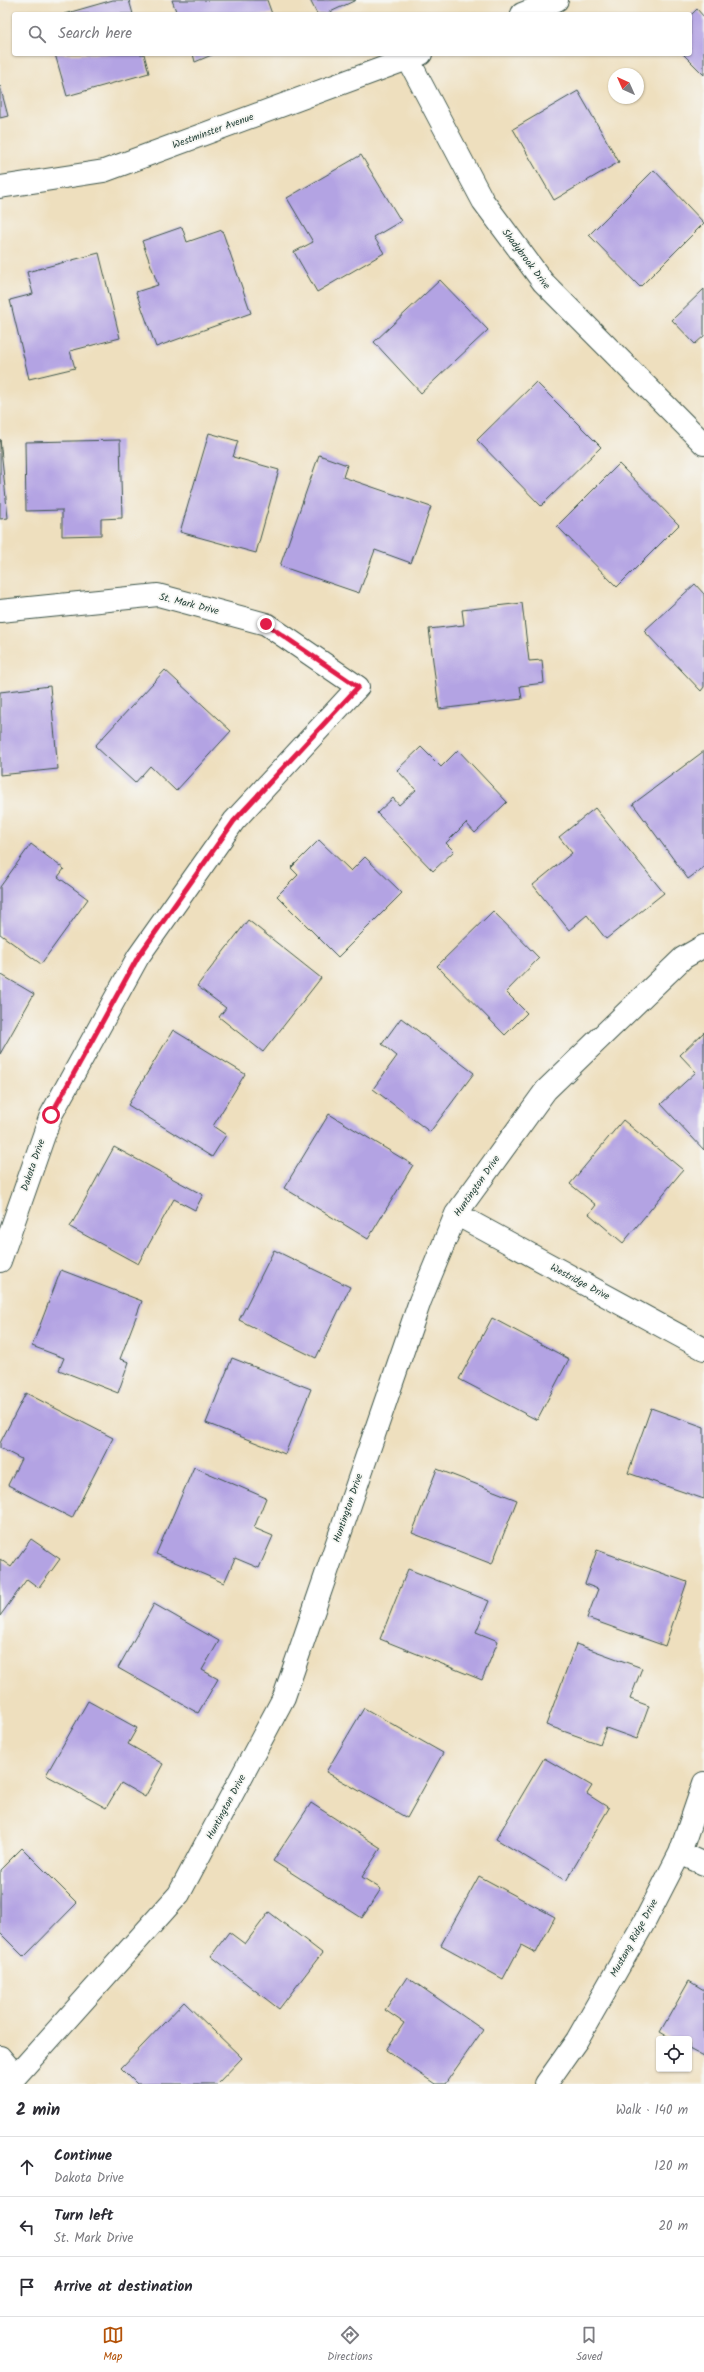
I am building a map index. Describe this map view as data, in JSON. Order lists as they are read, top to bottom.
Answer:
{
  "streets": {
    "street": [
      "Westminster Avenue",
      "Shadybrook Drive",
      "St. Mark Drive",
      "Dakota Drive",
      "Huntington Drive",
      "Westridge Drive",
      "Mustang Ridge Drive"
    ]
  },
  "crossings": [
    ["Westminster Avenue", "Shadybrook Drive"],
    ["St. Mark Drive", "Dakota Drive"],
    ["Huntington Drive", "Westridge Drive"]
  ],
  "north": "top left",
  "page": {
    "search": "Search here",
    "heading": ["2 min", "Walk · 140 m"],
    "list": [
      ["Continue", "Dakota Drive", "120 m"],
      ["Turn left", "St. Mark Drive", "20 m"],
      "Arrive at destination"
    ],
    "nav": ["Map", "Directions", "Saved"]
  }
}
